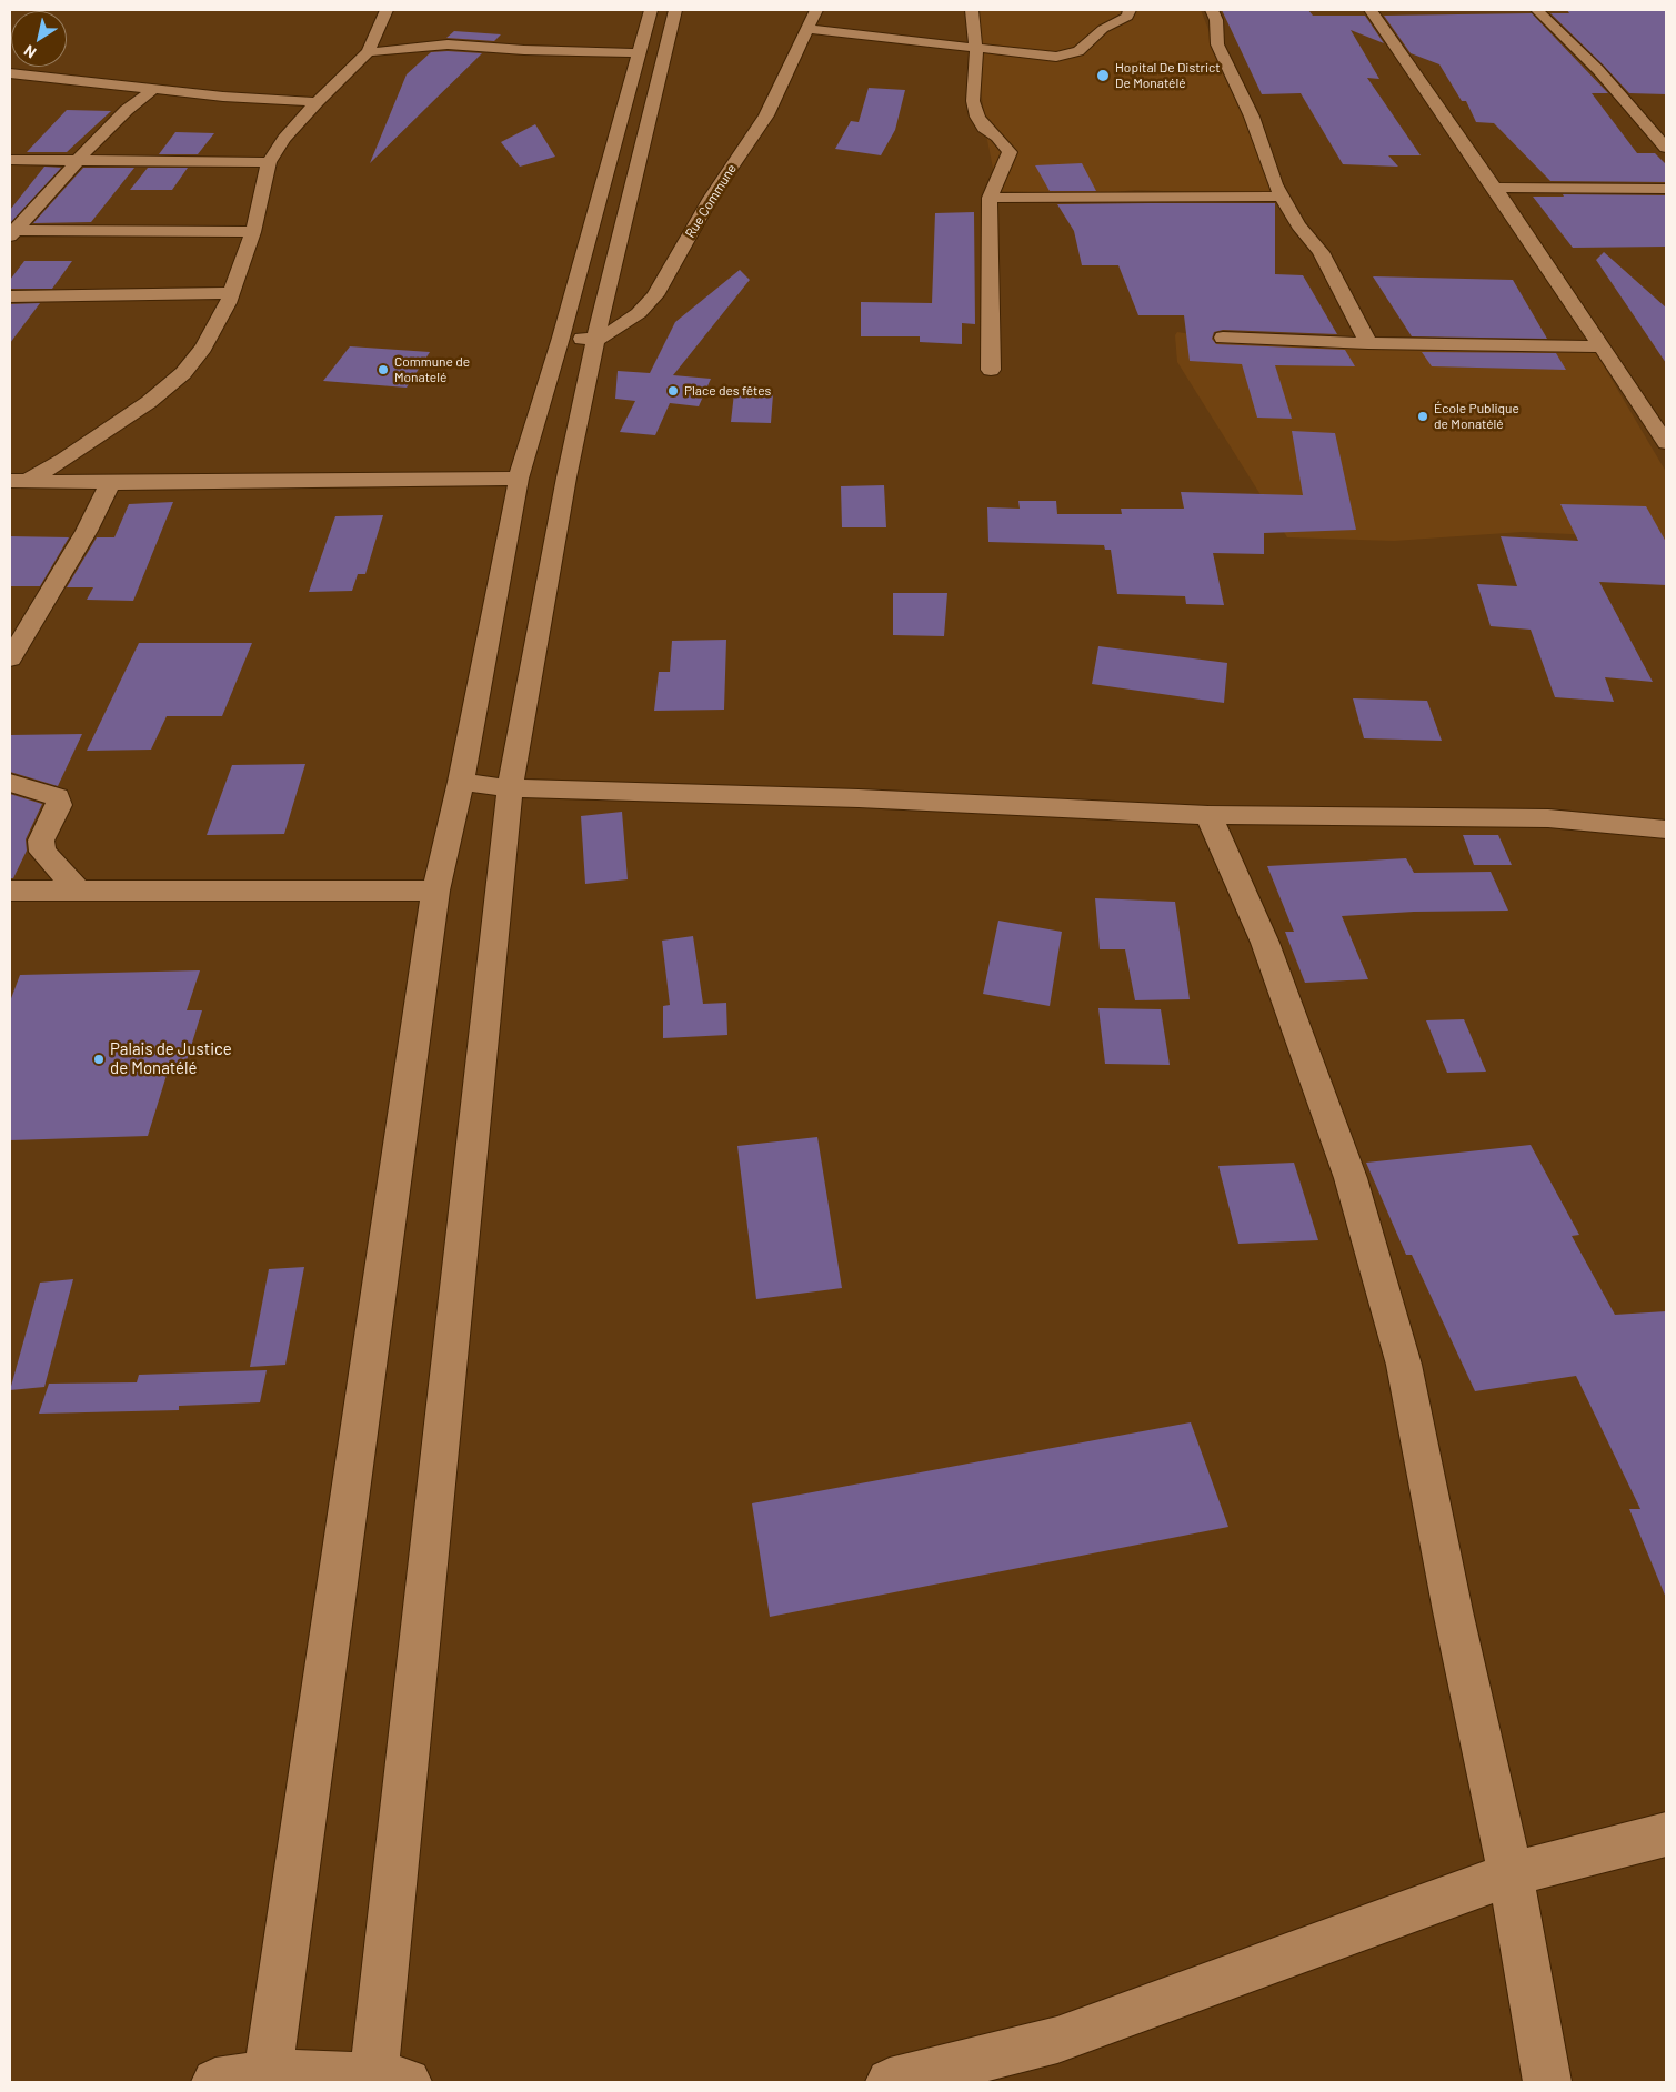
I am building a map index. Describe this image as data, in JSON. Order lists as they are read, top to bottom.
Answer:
{
  "streets": {
    "street": ["Rue Commune"]
  },
  "places": [
    "Hopital De District De Monatélé",
    "Commune de Monatelé",
    "Place des fêtes",
    "École Publique de Monatélé",
    "Palais de Justice de Monatélé"
  ],
  "north": "bottom left"
}
